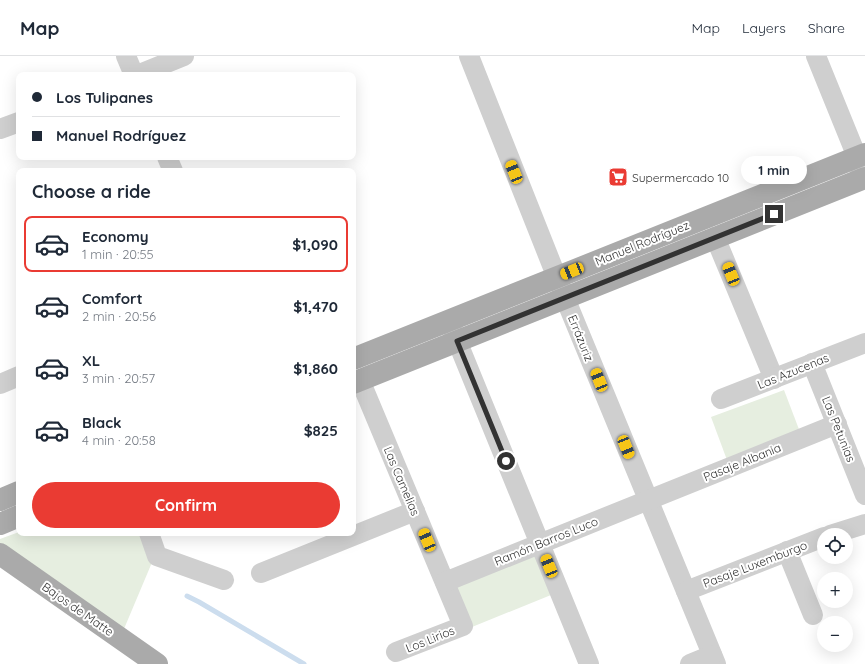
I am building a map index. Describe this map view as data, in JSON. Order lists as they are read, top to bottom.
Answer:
{
  "streets": {
    "main road": ["Manuel Rodríguez", "Bajos de Matte"],
    "street": [
      "Errázuriz",
      "Las Azucenas",
      "Las Petunias",
      "Pasaje Albania",
      "Las Camelias",
      "Ramón Barros Luco",
      "Pasaje Luxemburgo",
      "Los Lirios"
    ]
  },
  "crossings": [
    ["Manuel Rodríguez", "Errázuriz"],
    ["Manuel Rodríguez", "Las Camelias"],
    ["Errázuriz", "Pasaje Albania"],
    ["Errázuriz", "Ramón Barros Luco"],
    ["Errázuriz", "Pasaje Luxemburgo"],
    ["Las Azucenas", "Las Petunias"],
    ["Las Petunias", "Pasaje Albania"],
    ["Pasaje Albania", "Ramón Barros Luco"],
    ["Las Camelias", "Ramón Barros Luco"],
    ["Las Camelias", "Los Lirios"]
  ],
  "places": {
    "supermarket": ["Supermercado 10"]
  },
  "page": {
    "header": "Map",
    "nav": ["Map", "Layers", "Share"],
    "banner": ["Los Tulipanes", "Manuel Rodríguez"],
    "bubble": "1 min",
    "heading": "Choose a ride",
    "list": [
      {
        "name": "Economy",
        "note": "1 min · 20:55",
        "value": "$1,090"
      },
      {
        "name": "Comfort",
        "note": "2 min · 20:56",
        "value": "$1,470"
      },
      {
        "name": "XL",
        "note": "3 min · 20:57",
        "value": "$1,860"
      },
      {
        "name": "Black",
        "note": "4 min · 20:58",
        "value": "$825"
      }
    ],
    "buttons": "Confirm",
    "map_buttons": ["+", "−"]
  }
}
